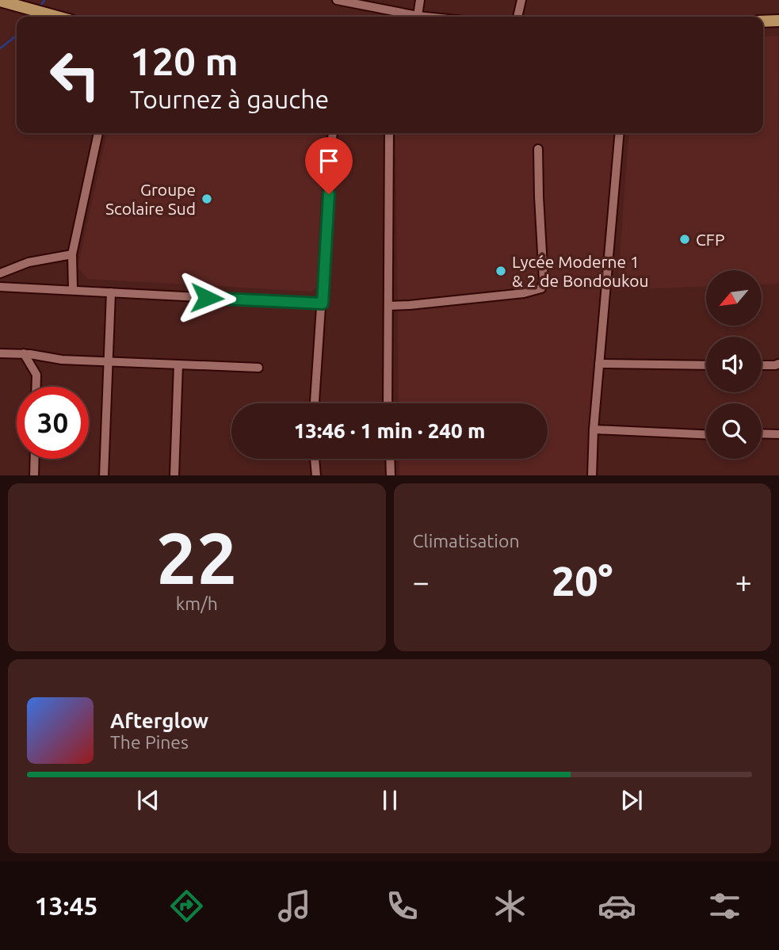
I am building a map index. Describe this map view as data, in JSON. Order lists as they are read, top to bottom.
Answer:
{
  "places": ["Groupe Scolaire Sud", "CFP", "Lycée Moderne 1 & 2 de Bondoukou"],
  "north": "bottom left",
  "page": {
    "turn": ["120 m", "Tournez à gauche"],
    "limit": "30",
    "trip": "13:46 · 1 min · 240 m",
    "tile": [
      ["22", "km/h"],
      "Climatisation"
    ],
    "heat": ["−", "20°", "+"],
    "song": ["Afterglow", "The Pines"],
    "tabs": "13:45"
  }
}
